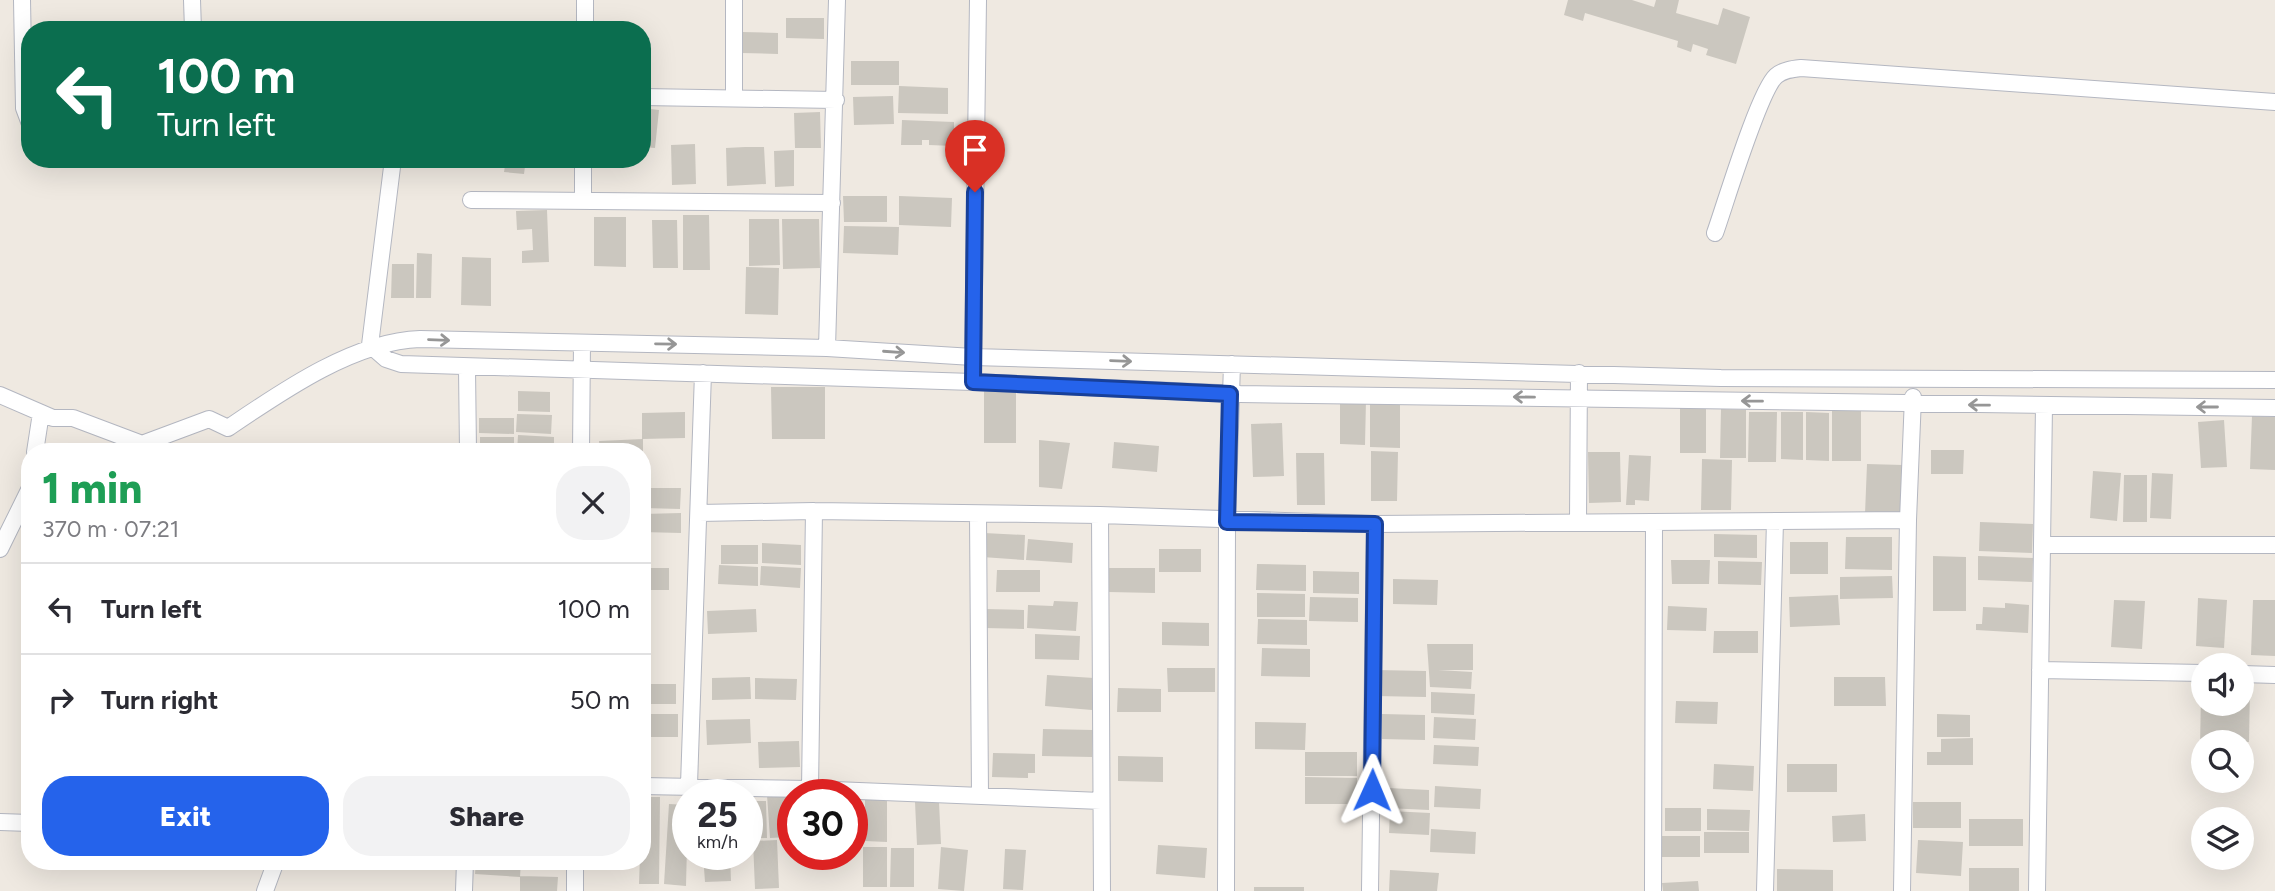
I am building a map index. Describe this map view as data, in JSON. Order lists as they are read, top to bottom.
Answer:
{
  "page": {
    "turn": ["100 m", "Turn left"],
    "heading": ["1 min", "370 m · 07:21"],
    "list": [
      {
        "name": "Turn left",
        "value": "100 m"
      },
      {
        "name": "Turn right",
        "value": "50 m"
      }
    ],
    "buttons": ["Exit", "Share"],
    "speed": "25 km/h",
    "limit": "30"
  }
}
